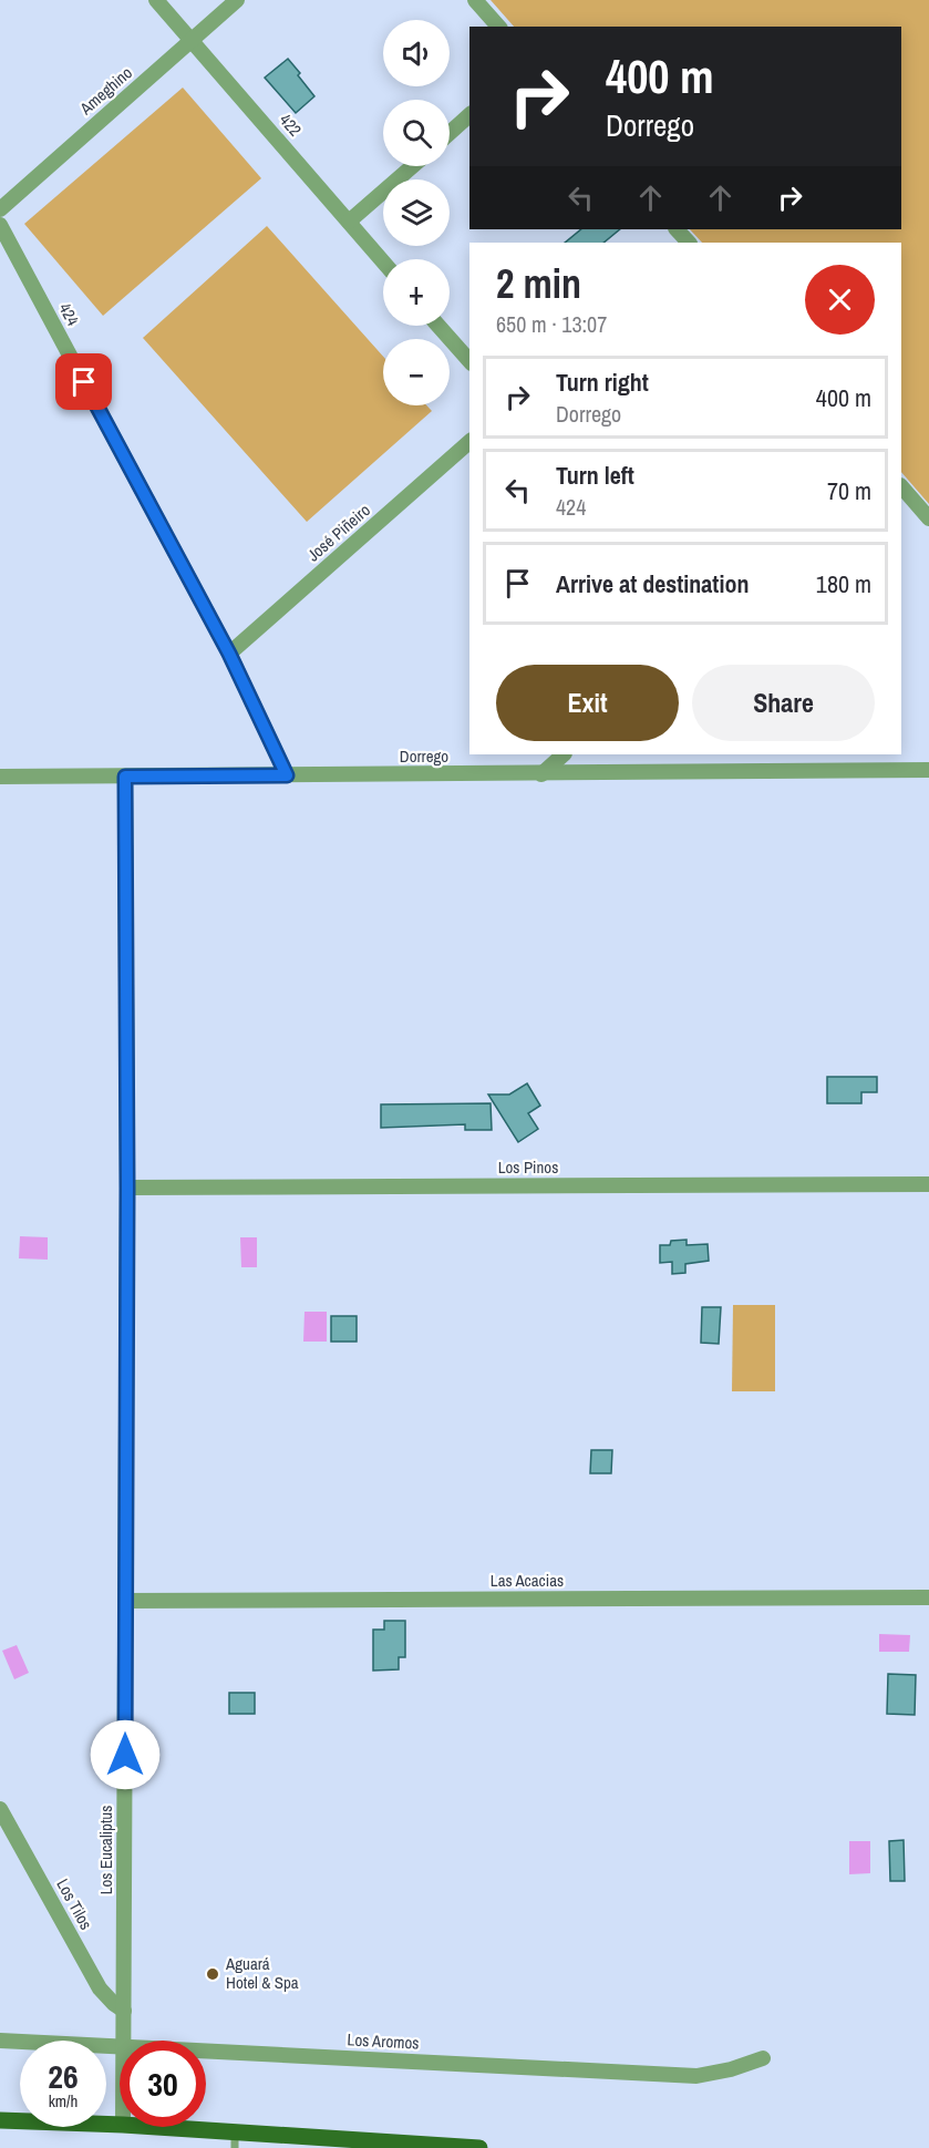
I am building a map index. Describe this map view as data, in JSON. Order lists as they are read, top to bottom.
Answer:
{
  "streets": {
    "street": [
      "Ameghino",
      "422",
      "424",
      "José Piñeiro",
      "Dorrego",
      "Los Pinos",
      "Las Acacias",
      "Los Eucaliptus",
      "Los Tilos",
      "Los Aromos"
    ]
  },
  "crossings": [
    ["Ameghino", "422"],
    ["424", "José Piñeiro"],
    ["424", "Dorrego"],
    ["Dorrego", "Los Eucaliptus"],
    ["Los Pinos", "Los Eucaliptus"],
    ["Las Acacias", "Los Eucaliptus"],
    ["Los Eucaliptus", "Los Tilos"]
  ],
  "places": ["Aguará Hotel & Spa"],
  "page": {
    "map_buttons": ["+", "−"],
    "turn": ["400 m", "Dorrego"],
    "heading": ["2 min", "650 m · 13:07"],
    "list": [
      {
        "name": "Turn right",
        "note": "Dorrego",
        "value": "400 m"
      },
      {
        "name": "Turn left",
        "note": "424",
        "value": "70 m"
      },
      {
        "name": "Arrive at destination",
        "value": "180 m"
      }
    ],
    "buttons": ["Exit", "Share"],
    "speed": "26 km/h",
    "limit": "30"
  }
}
